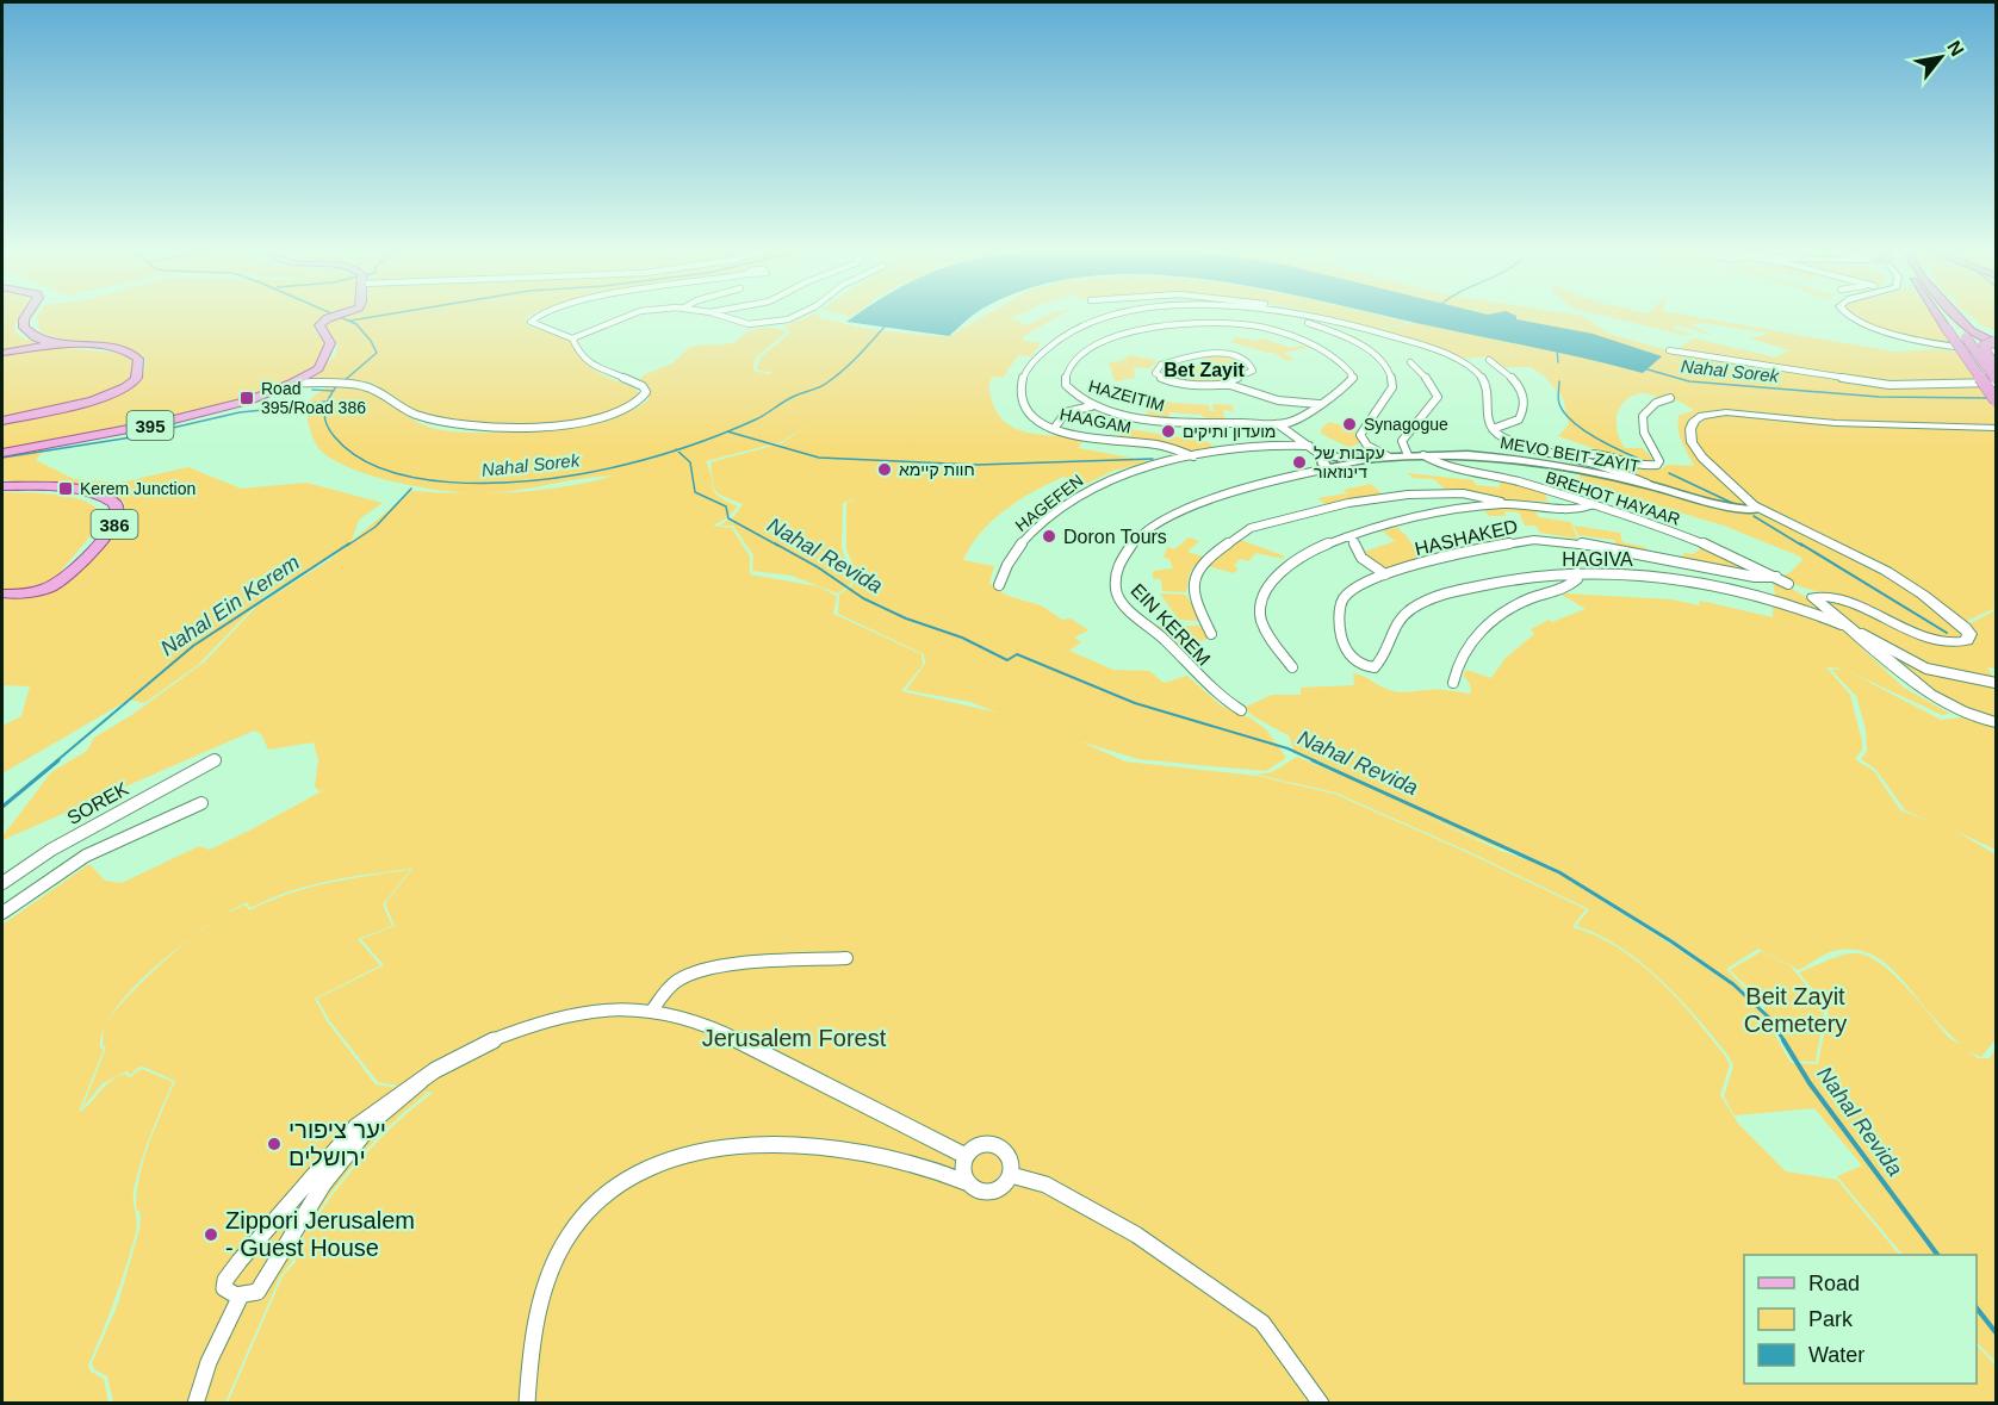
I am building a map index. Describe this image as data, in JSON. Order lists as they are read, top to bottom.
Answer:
{
  "streets": {
    "main road": ["395", "386"],
    "street": [
      "HAZEITIM",
      "HAAGAM",
      "MEVO BEIT ZAYIT",
      "BREHOT HAYAAR",
      "HAGEFEN",
      "HASHAKED",
      "HAGIVA",
      "EIN KEREM",
      "SOREK"
    ]
  },
  "crossings": [
    ["HAAGAM", "HAGEFEN"],
    ["MEVO BEIT ZAYIT", "BREHOT HAYAAR"],
    ["MEVO BEIT ZAYIT", "EIN KEREM"],
    ["BREHOT HAYAAR", "HASHAKED"],
    ["HASHAKED", "HAGIVA"]
  ],
  "districts": ["Bet Zayit"],
  "water": ["Nahal Sorek", "Nahal Revida", "Nahal Ein Kerem"],
  "parks": ["Beit Zayit Cemetery", "Jerusalem Forest"],
  "places": {
    "transit": ["Road 395/Road 386", "Kerem Junction"],
    "other": [
      "Synagogue",
      "מועדון ותיקים",
      "עקבות של דינוזאור",
      "חוות קיימא",
      "Doron Tours",
      "יער ציפורי ירושלים",
      "Zippori Jerusalem - Guest House"
    ]
  },
  "legend": ["Road", "Park", "Water"],
  "north": "top right"
}
